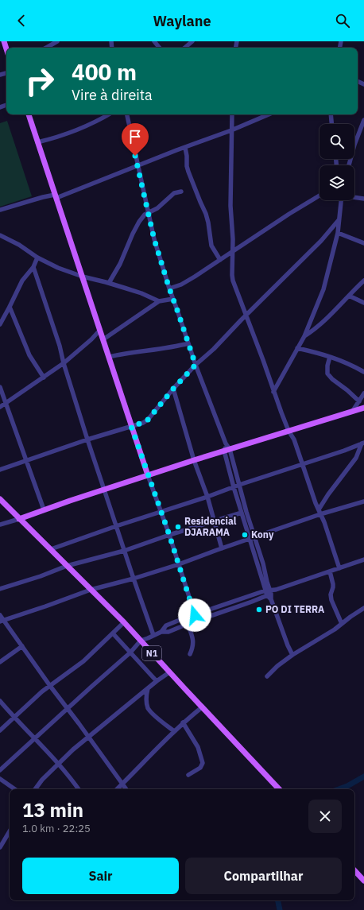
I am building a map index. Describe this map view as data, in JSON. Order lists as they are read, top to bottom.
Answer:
{
  "streets": {
    "main road": ["N1"]
  },
  "places": ["Residencial DJARAMA", "Kony", "PO DI TERRA"],
  "page": {
    "header": "Waylane",
    "turn": ["400 m", "Vire à direita"],
    "heading": ["13 min", "1.0 km · 22:25"],
    "buttons": ["Sair", "Compartilhar"]
  }
}
